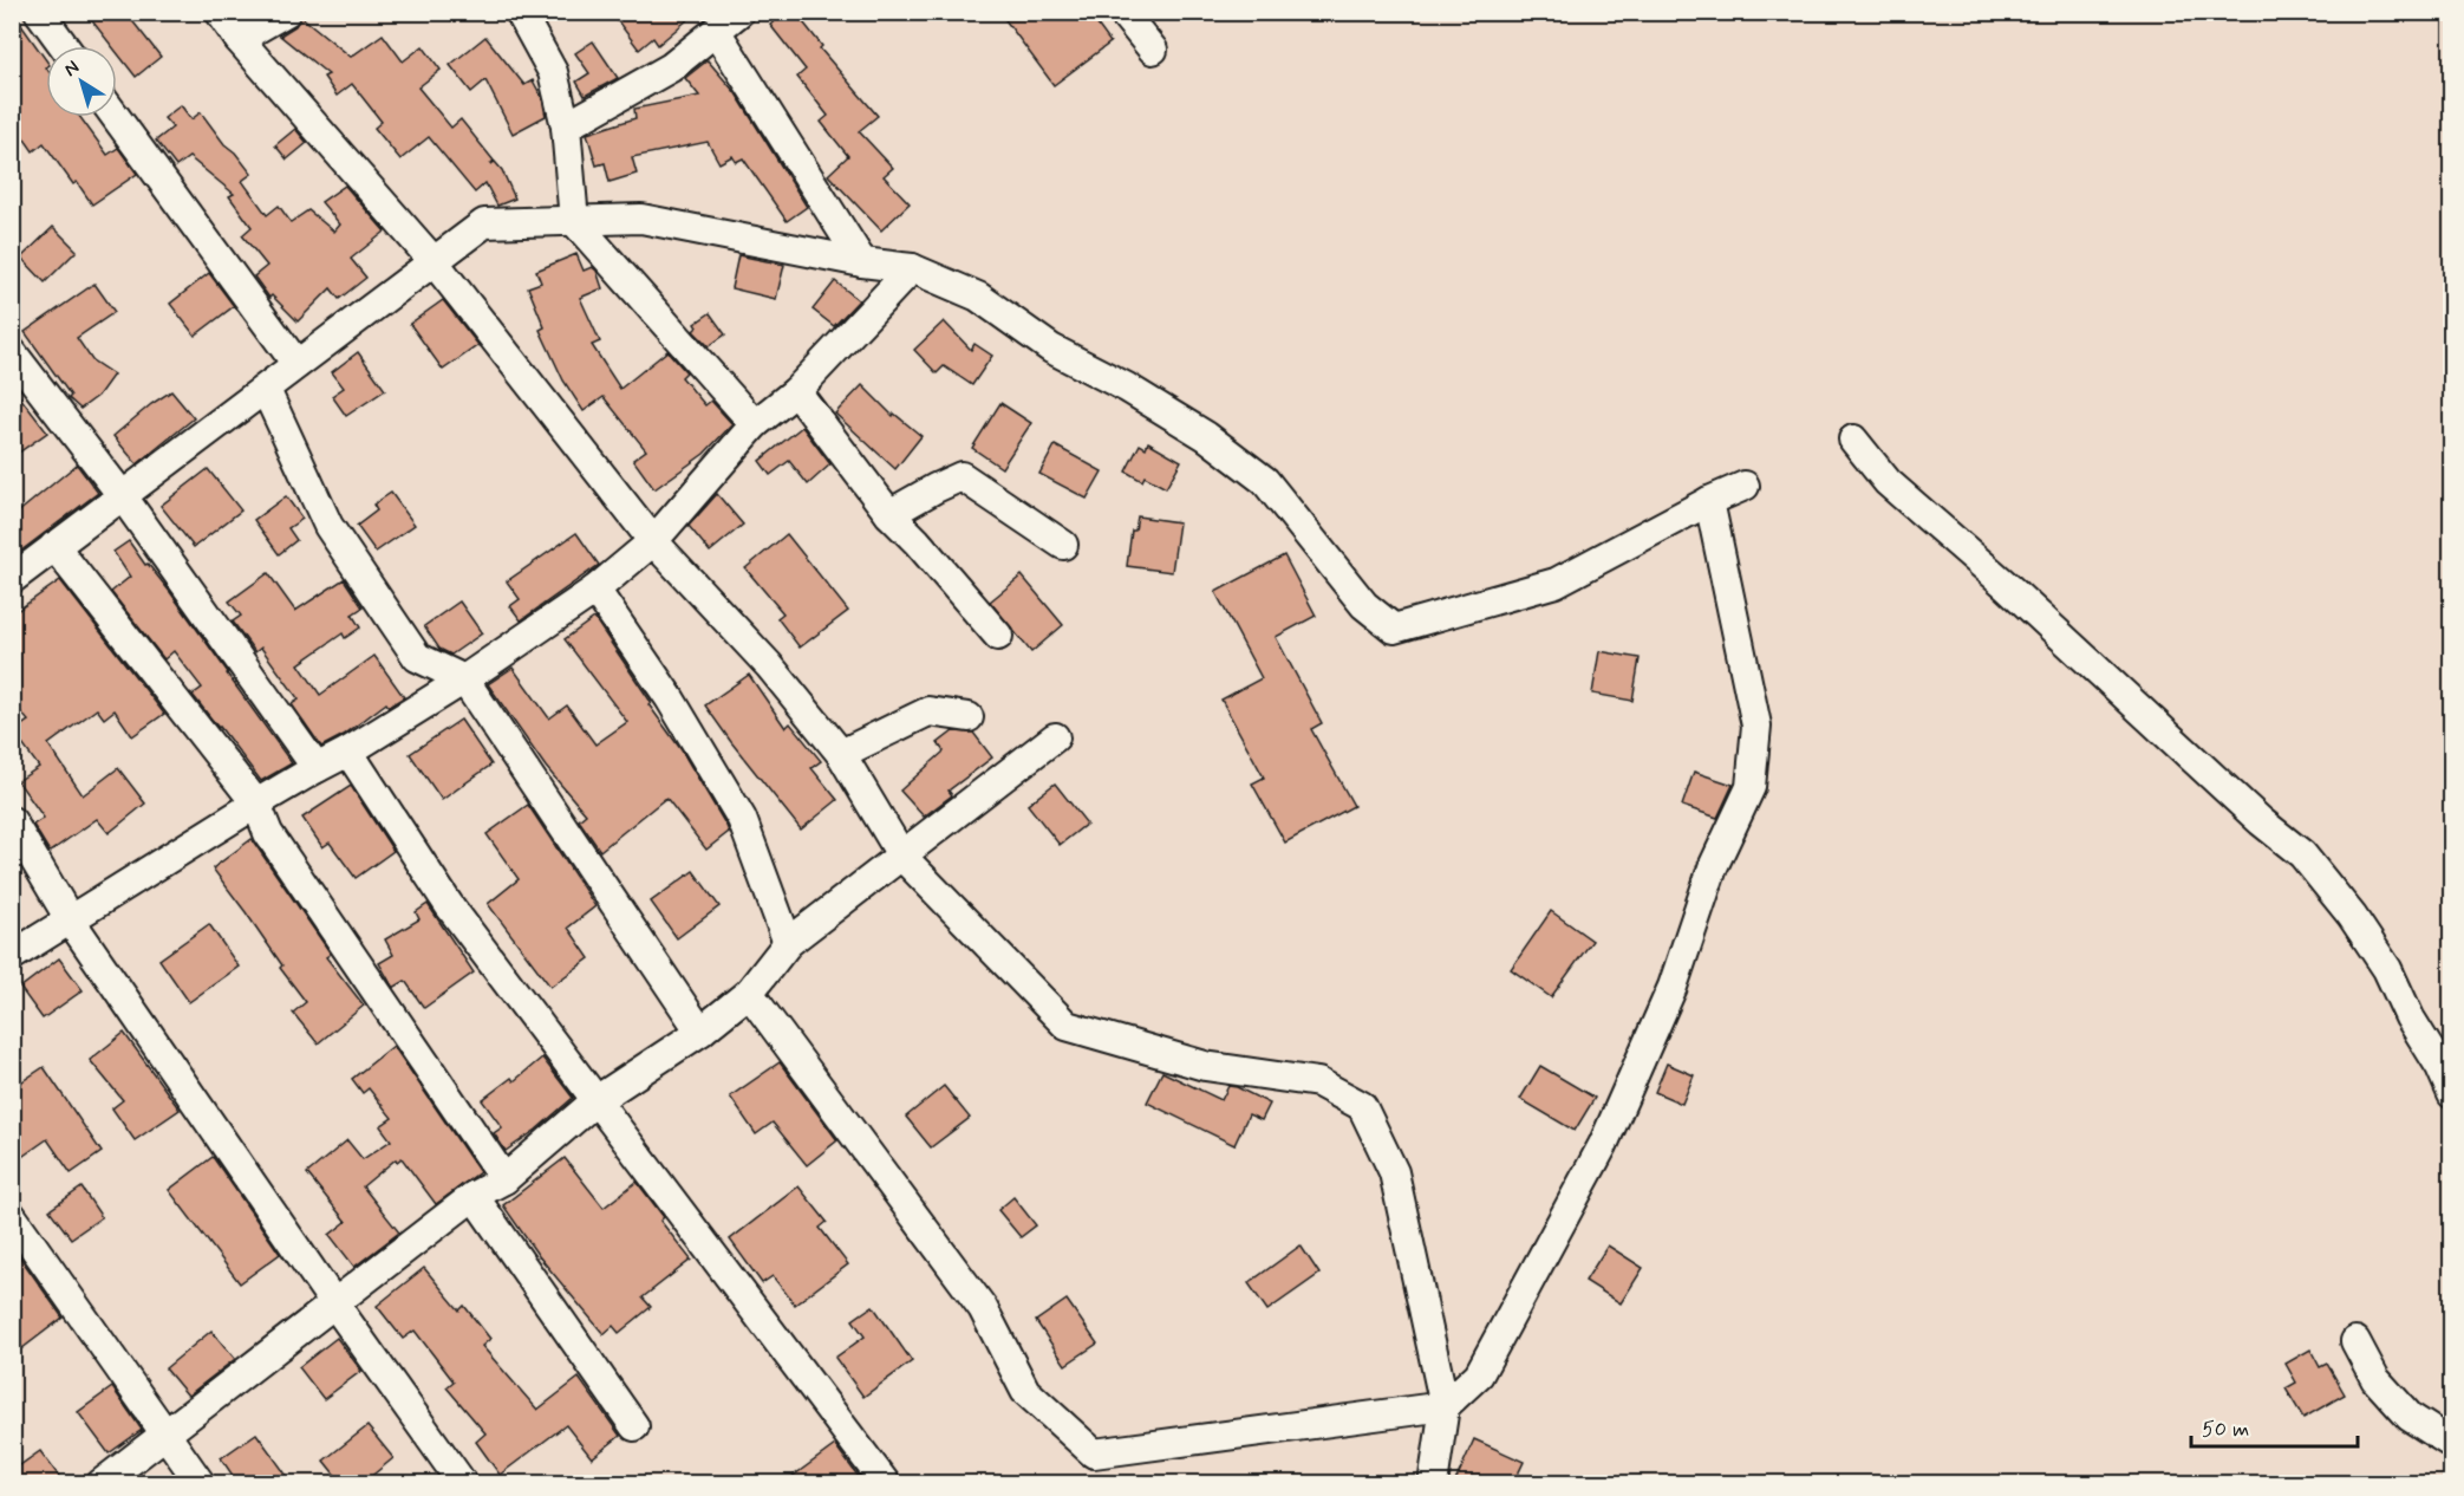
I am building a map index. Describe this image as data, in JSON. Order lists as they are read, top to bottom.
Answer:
{
  "scale_bar": "50 m",
  "north": "top left"
}
